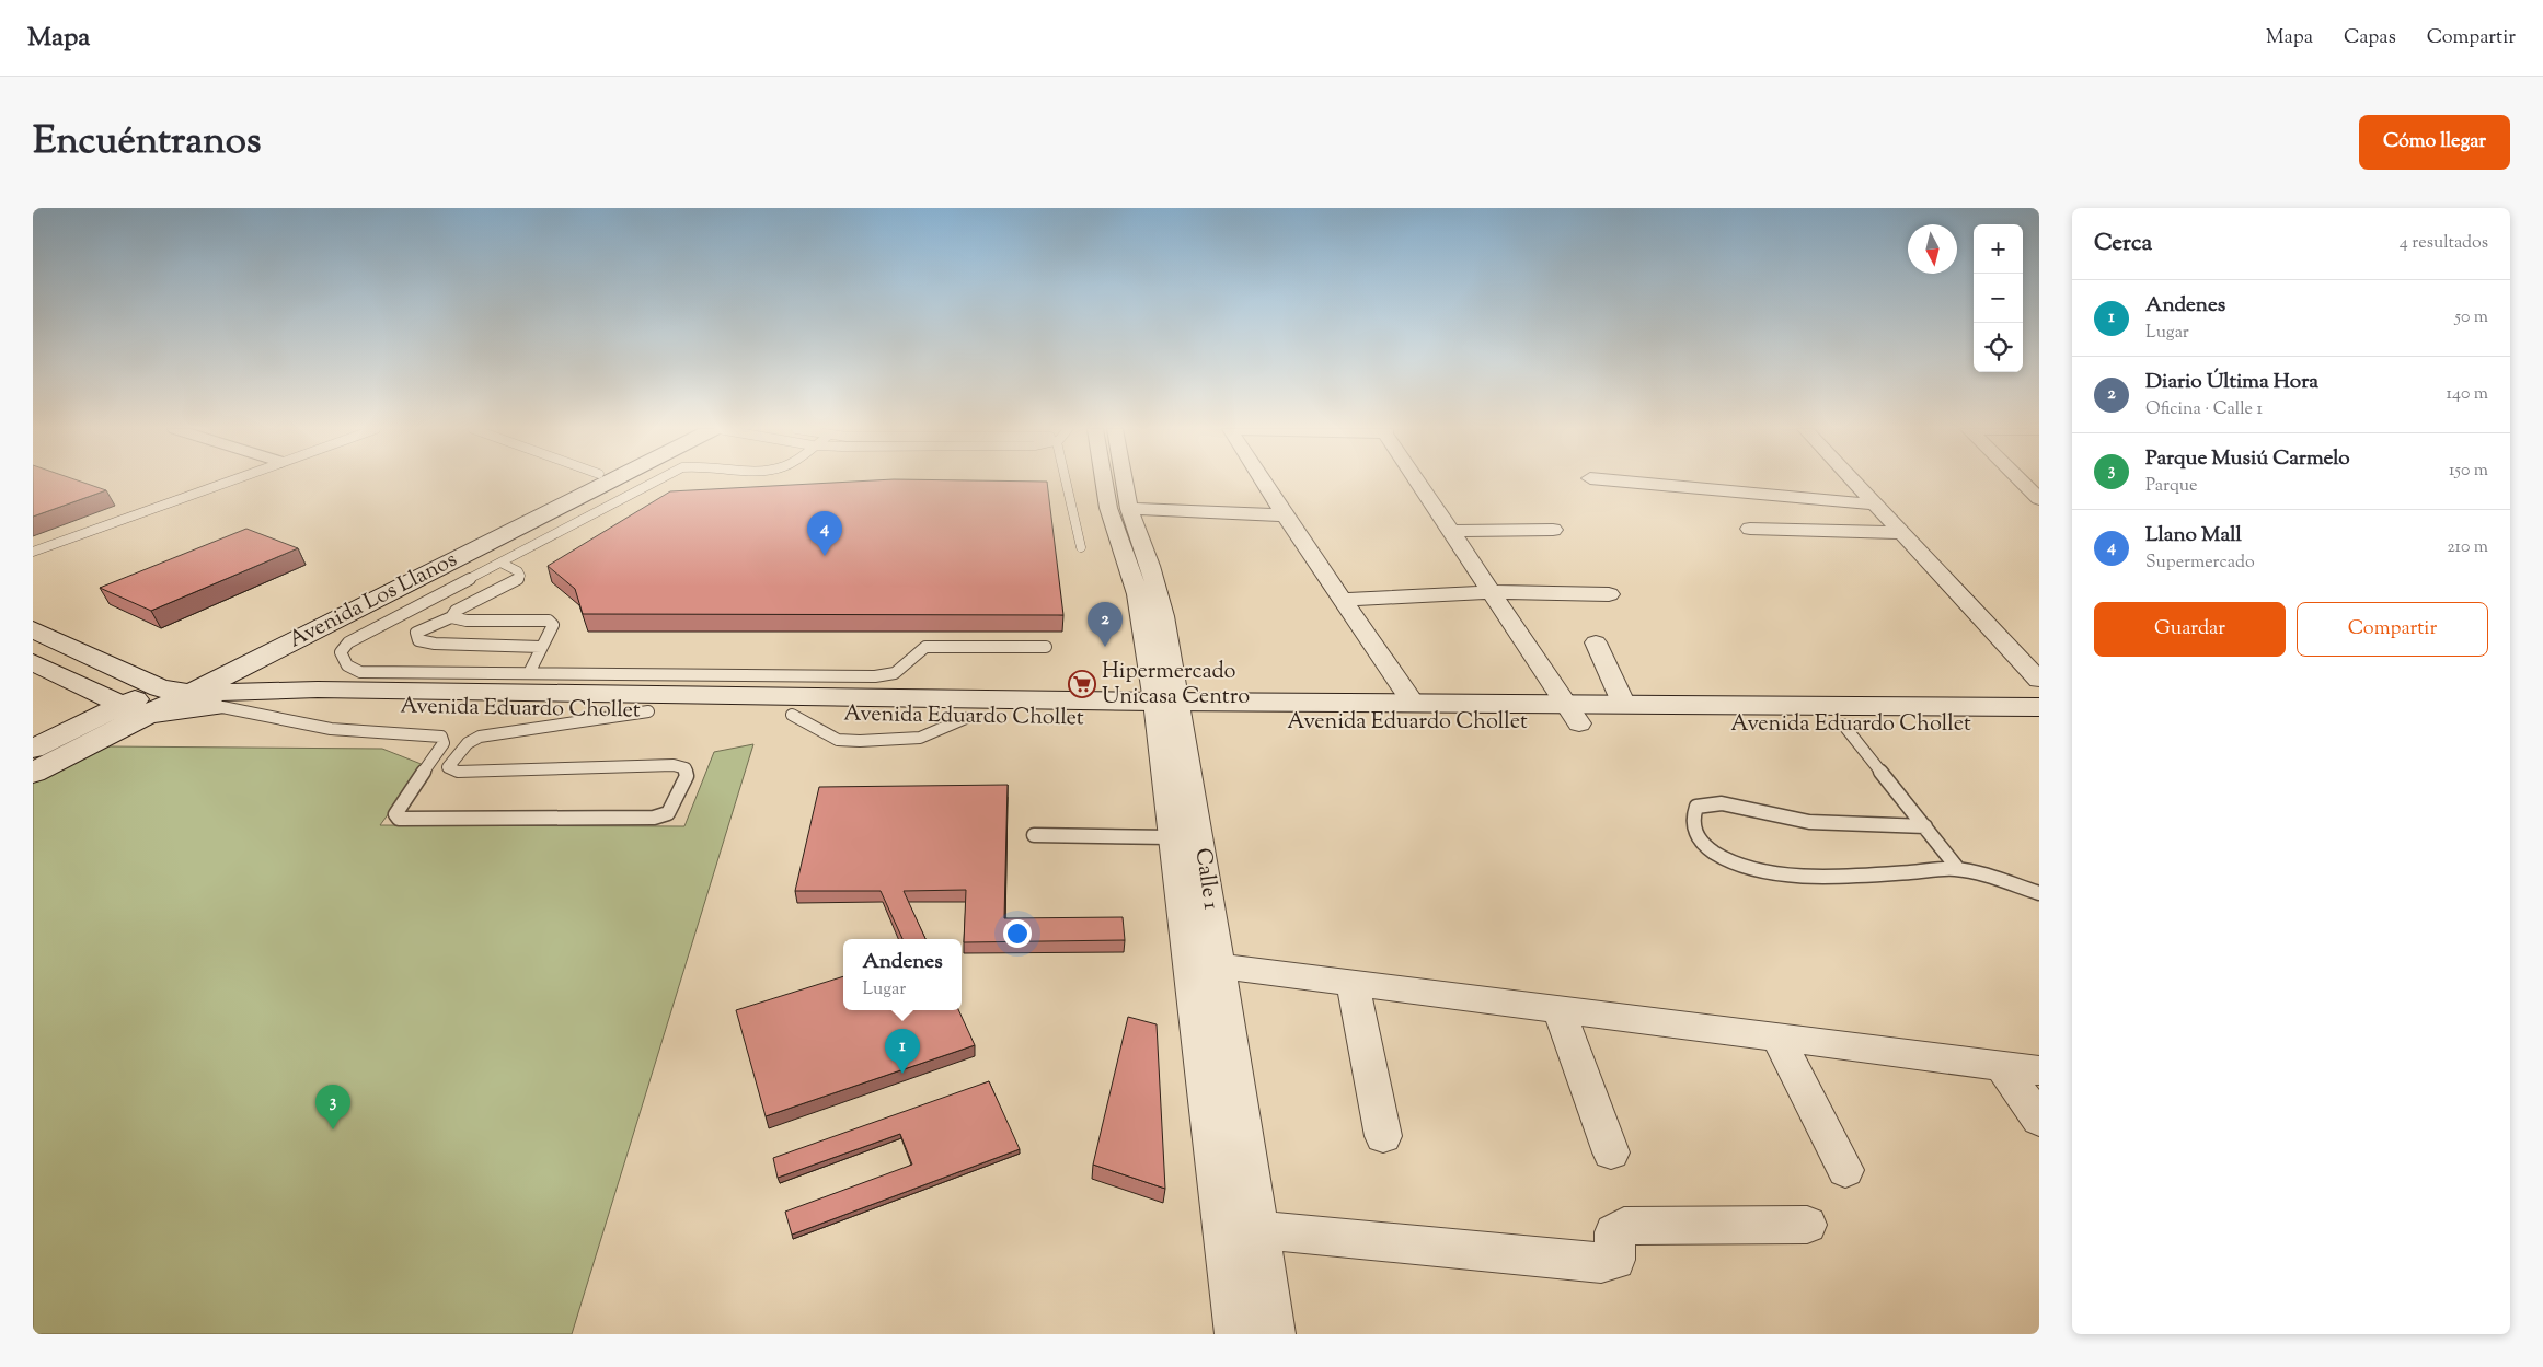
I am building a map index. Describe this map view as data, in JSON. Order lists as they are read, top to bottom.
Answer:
{
  "streets": {
    "street": ["Avenida Los Llanos", "Avenida Eduardo Chollet", "Calle 1"]
  },
  "crossings": [
    ["Avenida Los Llanos", "Avenida Eduardo Chollet"],
    ["Avenida Eduardo Chollet", "Calle 1"]
  ],
  "places": {
    "supermarket": ["Hipermercado Unicasa Centro"]
  },
  "north": "bottom",
  "page": {
    "header": "Mapa",
    "nav": ["Mapa", "Capas", "Compartir"],
    "title": "Encuéntranos",
    "buttons": [
      "Cómo llegar",
      ["Guardar", "Compartir"]
    ],
    "heading": ["Cerca", "4 resultados"],
    "map_buttons": ["+", "−"],
    "list": [
      {
        "mark": "1",
        "name": "Andenes",
        "note": "Lugar",
        "value": "50 m"
      },
      {
        "mark": "2",
        "name": "Diario Última Hora",
        "note": "Oficina · Calle 1",
        "value": "140 m"
      },
      {
        "mark": "3",
        "name": "Parque Musiú Carmelo",
        "note": "Parque",
        "value": "150 m"
      },
      {
        "mark": "4",
        "name": "Llano Mall",
        "note": "Supermercado",
        "value": "210 m"
      }
    ],
    "pins": [
      "4",
      "2",
      "1",
      "3"
    ],
    "popup": ["Andenes", "Lugar"]
  }
}
